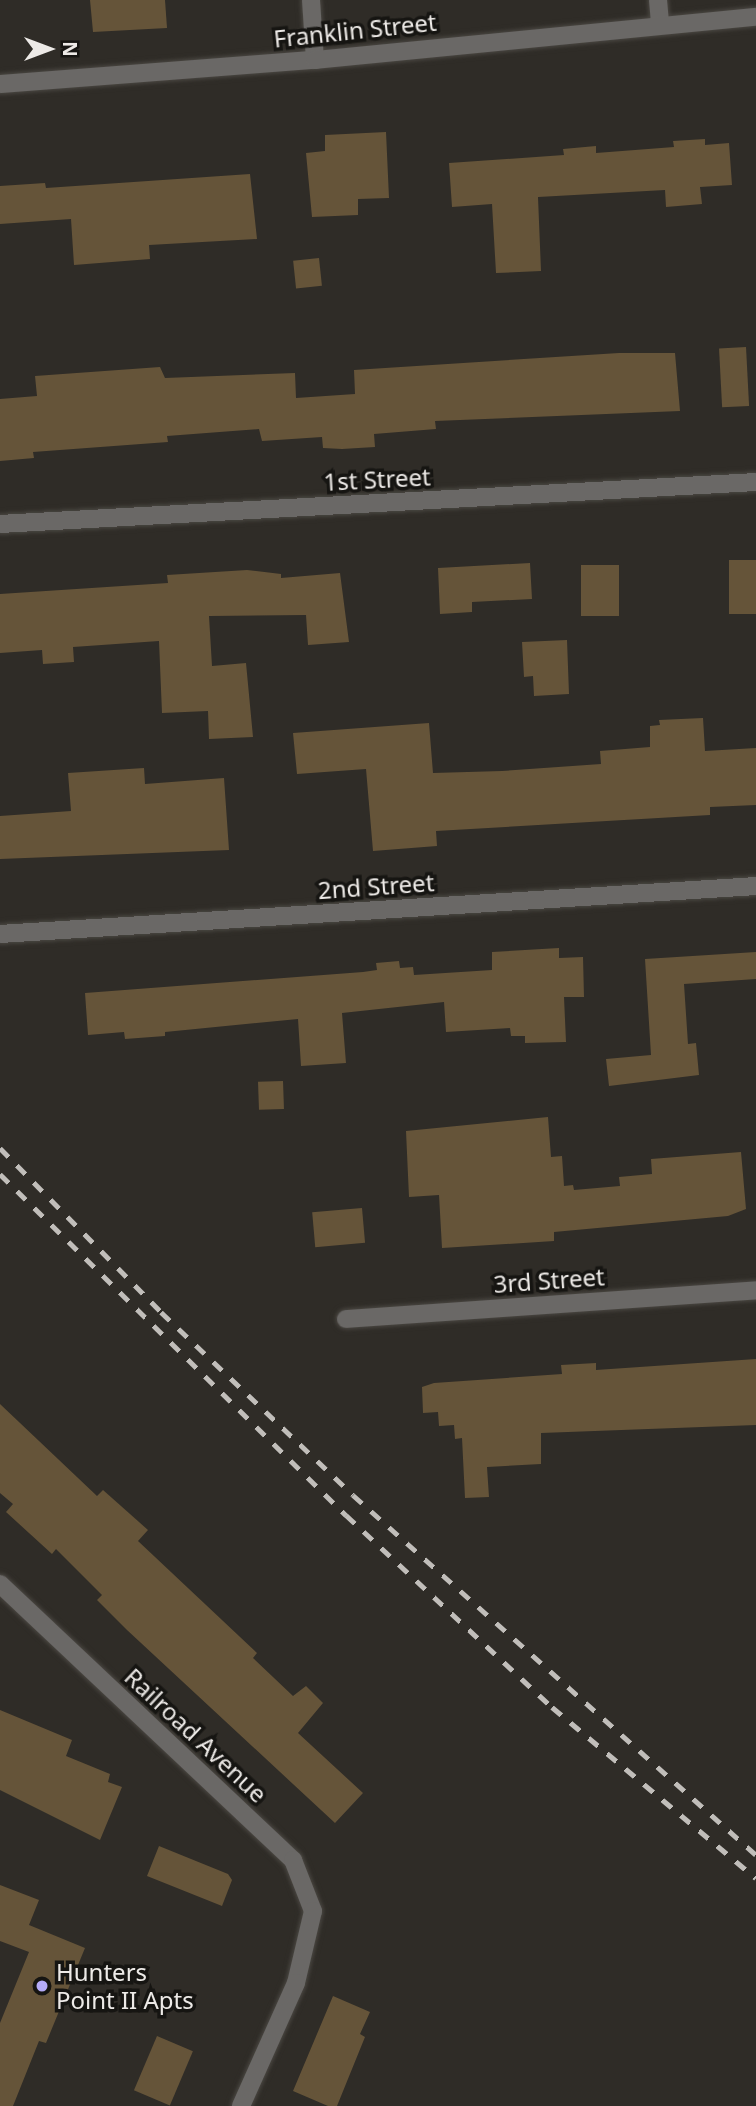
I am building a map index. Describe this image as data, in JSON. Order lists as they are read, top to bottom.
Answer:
{
  "streets": {
    "street": [
      "Franklin Street",
      "1st Street",
      "2nd Street",
      "3rd Street",
      "Railroad Avenue"
    ]
  },
  "places": ["Hunters Point II Apts"],
  "north": "right"
}
